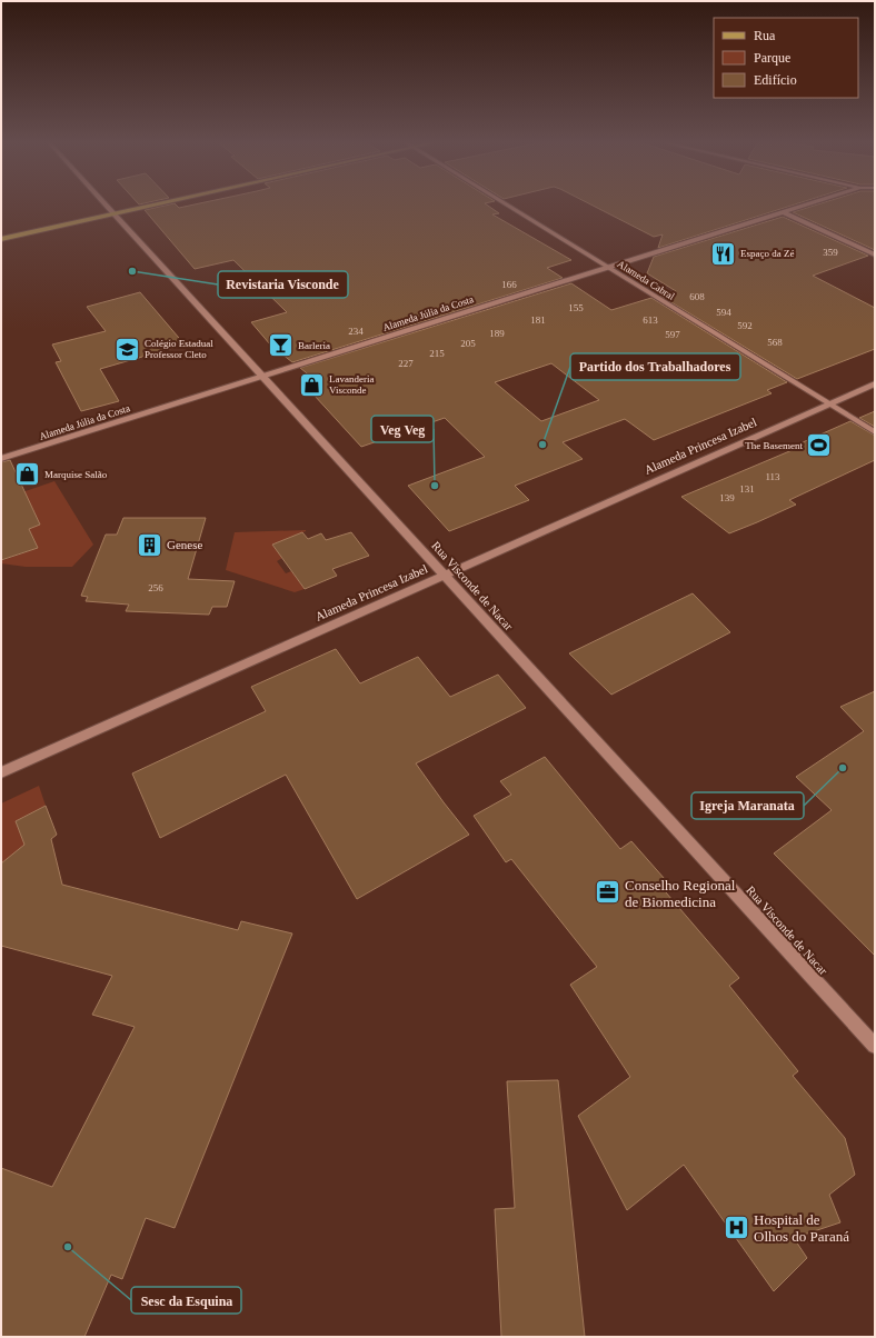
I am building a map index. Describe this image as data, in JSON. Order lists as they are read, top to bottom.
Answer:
{
  "streets": {
    "street": [
      "Alameda Cabral",
      "Alameda Júlia da Costa",
      "Alameda Princesa Izabel",
      "Rua Visconde de Nacar"
    ]
  },
  "crossings": [
    ["Alameda Cabral", "Alameda Júlia da Costa"],
    ["Alameda Cabral", "Alameda Princesa Izabel"],
    ["Alameda Júlia da Costa", "Rua Visconde de Nacar"],
    ["Alameda Princesa Izabel", "Rua Visconde de Nacar"]
  ],
  "places": {
    "restaurant": ["Espaço da Zé"],
    "other": [
      "Revistaria Visconde",
      "Partido dos Trabalhadores",
      "Veg Veg",
      "Igreja Maranata",
      "Sesc da Esquina"
    ],
    "bar": ["Barleria"],
    "school or university": ["Colégio Estadual Professor Cleto"],
    "shop": ["Lavanderia Visconde", "Marquise Salão"],
    "sports": ["The Basement"],
    "building": ["Genese"],
    "office": ["Conselho Regional de Biomedicina"],
    "hospital": ["Hospital de Olhos do Paraná"]
  },
  "house_numbers": [
    "359",
    "166",
    "608",
    "155",
    "594",
    "181",
    "613",
    "592",
    "234",
    "189",
    "597",
    "568",
    "205",
    "215",
    "227",
    "113",
    "131",
    "139",
    "256"
  ],
  "legend": ["Rua", "Parque", "Edifício"]
}
